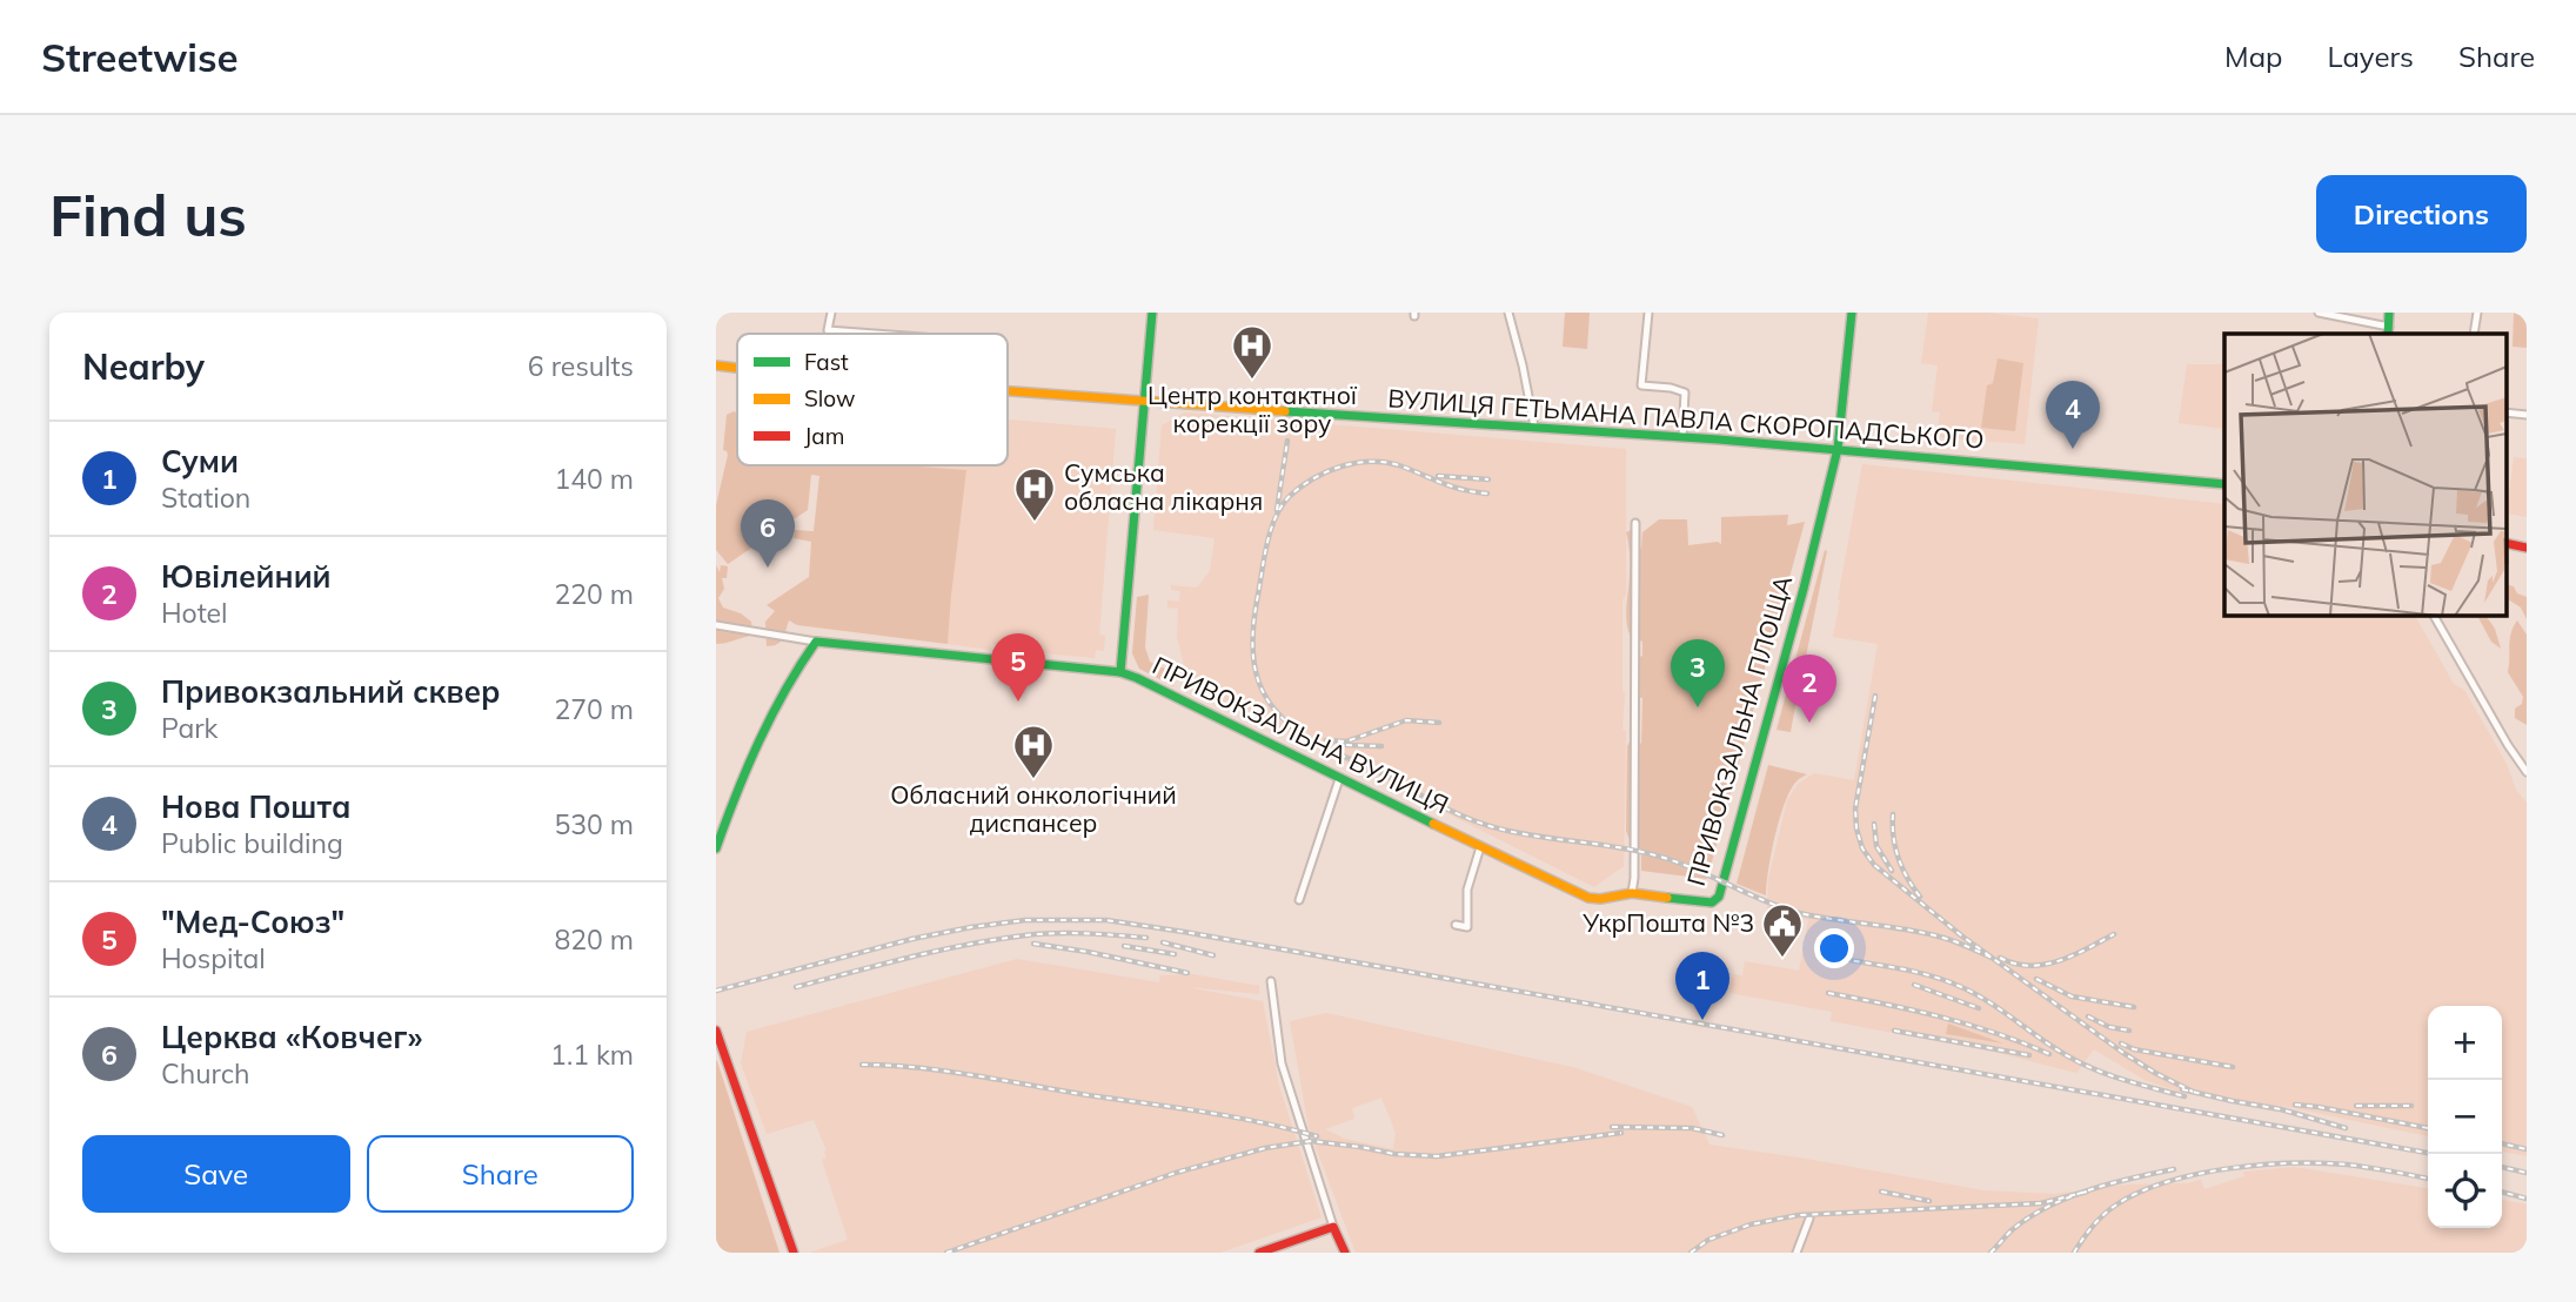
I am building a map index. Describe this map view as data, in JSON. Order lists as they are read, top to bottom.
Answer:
{
  "streets": {
    "main road": ["ВУЛИЦЯ ГЕТЬМАНА ПАВЛА СКОРОПАДСЬКОГО", "ПРИВОКЗАЛЬНА ПЛОЩА", "ПРИВОКЗАЛЬНА ВУЛИЦЯ"]
  },
  "crossings": [
    ["ВУЛИЦЯ ГЕТЬМАНА ПАВЛА СКОРОПАДСЬКОГО", "ПРИВОКЗАЛЬНА ПЛОЩА"],
    ["ПРИВОКЗАЛЬНА ПЛОЩА", "ПРИВОКЗАЛЬНА ВУЛИЦЯ"]
  ],
  "places": {
    "hospital": ["Центр контактної корекції зору", "Сумська обласна лікарня", "Обласний онкологічний диспансер"],
    "public building": ["УкрПошта №3"]
  },
  "legend": ["Fast", "Slow", "Jam"],
  "page": {
    "header": "Streetwise",
    "nav": ["Map", "Layers", "Share"],
    "buttons": [
      "Directions",
      ["Save", "Share"]
    ],
    "title": "Find us",
    "heading": ["Nearby", "6 results"],
    "pins": [
      "4",
      "6",
      "5",
      "3",
      "2",
      "1"
    ],
    "list": [
      {
        "mark": "1",
        "name": "Суми",
        "note": "Station",
        "value": "140 m"
      },
      {
        "mark": "2",
        "name": "Ювілейний",
        "note": "Hotel",
        "value": "220 m"
      },
      {
        "mark": "3",
        "name": "Привокзальний сквер",
        "note": "Park",
        "value": "270 m"
      },
      {
        "mark": "4",
        "name": "Нова Пошта",
        "note": "Public building",
        "value": "530 m"
      },
      {
        "mark": "5",
        "name": "\"Мед-Союз\"",
        "note": "Hospital",
        "value": "820 m"
      },
      {
        "mark": "6",
        "name": "Церква «Ковчег»",
        "note": "Church",
        "value": "1.1 km"
      }
    ],
    "map_buttons": ["+", "−"]
  }
}
